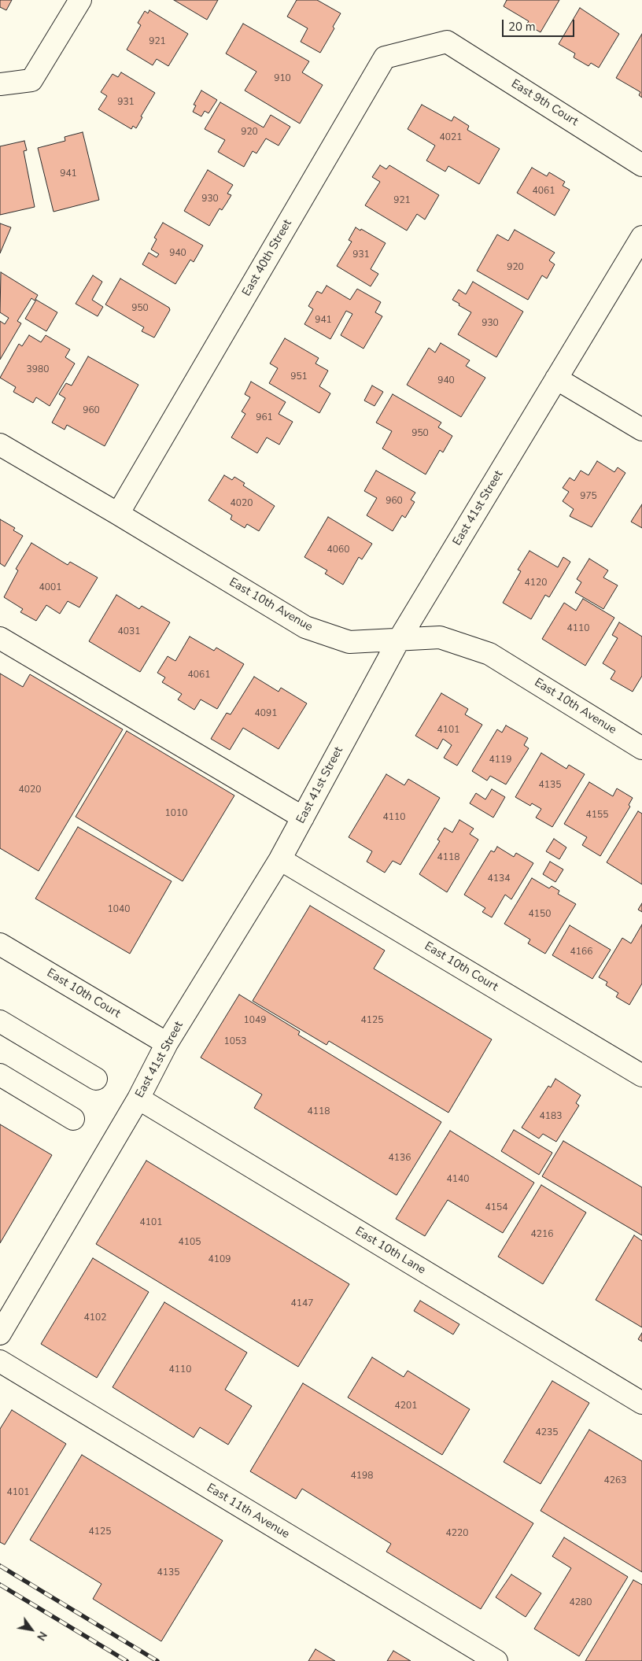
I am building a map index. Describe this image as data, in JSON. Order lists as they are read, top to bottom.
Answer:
{
  "streets": {
    "street": [
      "East 9th Court",
      "East 40th Street",
      "East 41st Street",
      "East 10th Avenue",
      "East 10th Court",
      "East 10th Lane",
      "East 11th Avenue"
    ]
  },
  "crossings": [
    ["East 9th Court", "East 40th Street"],
    ["East 40th Street", "East 10th Avenue"],
    ["East 41st Street", "East 10th Avenue"],
    ["East 41st Street", "East 10th Court"],
    ["East 41st Street", "East 10th Lane"]
  ],
  "house_numbers": [
    "921",
    "910",
    "931",
    "920",
    "4021",
    "941",
    "4061",
    "930",
    "921",
    "940",
    "931",
    "920",
    "950",
    "941",
    "930",
    "3980",
    "951",
    "940",
    "960",
    "961",
    "950",
    "975",
    "960",
    "4020",
    "4060",
    "4120",
    "4001",
    "4110",
    "4031",
    "4061",
    "4091",
    "4101",
    "4119",
    "4135",
    "4020",
    "1010",
    "4155",
    "4110",
    "4118",
    "4134",
    "1040",
    "4150",
    "4166",
    "1049",
    "4125",
    "1053",
    "4118",
    "4183",
    "4136",
    "4140",
    "4154",
    "4101",
    "4216",
    "4105",
    "4109",
    "4147",
    "4102",
    "4110",
    "4201",
    "4235",
    "4198",
    "4263",
    "4101",
    "4125",
    "4220",
    "4135",
    "4280"
  ],
  "scale_bar": "20 m",
  "north": "bottom right"
}
